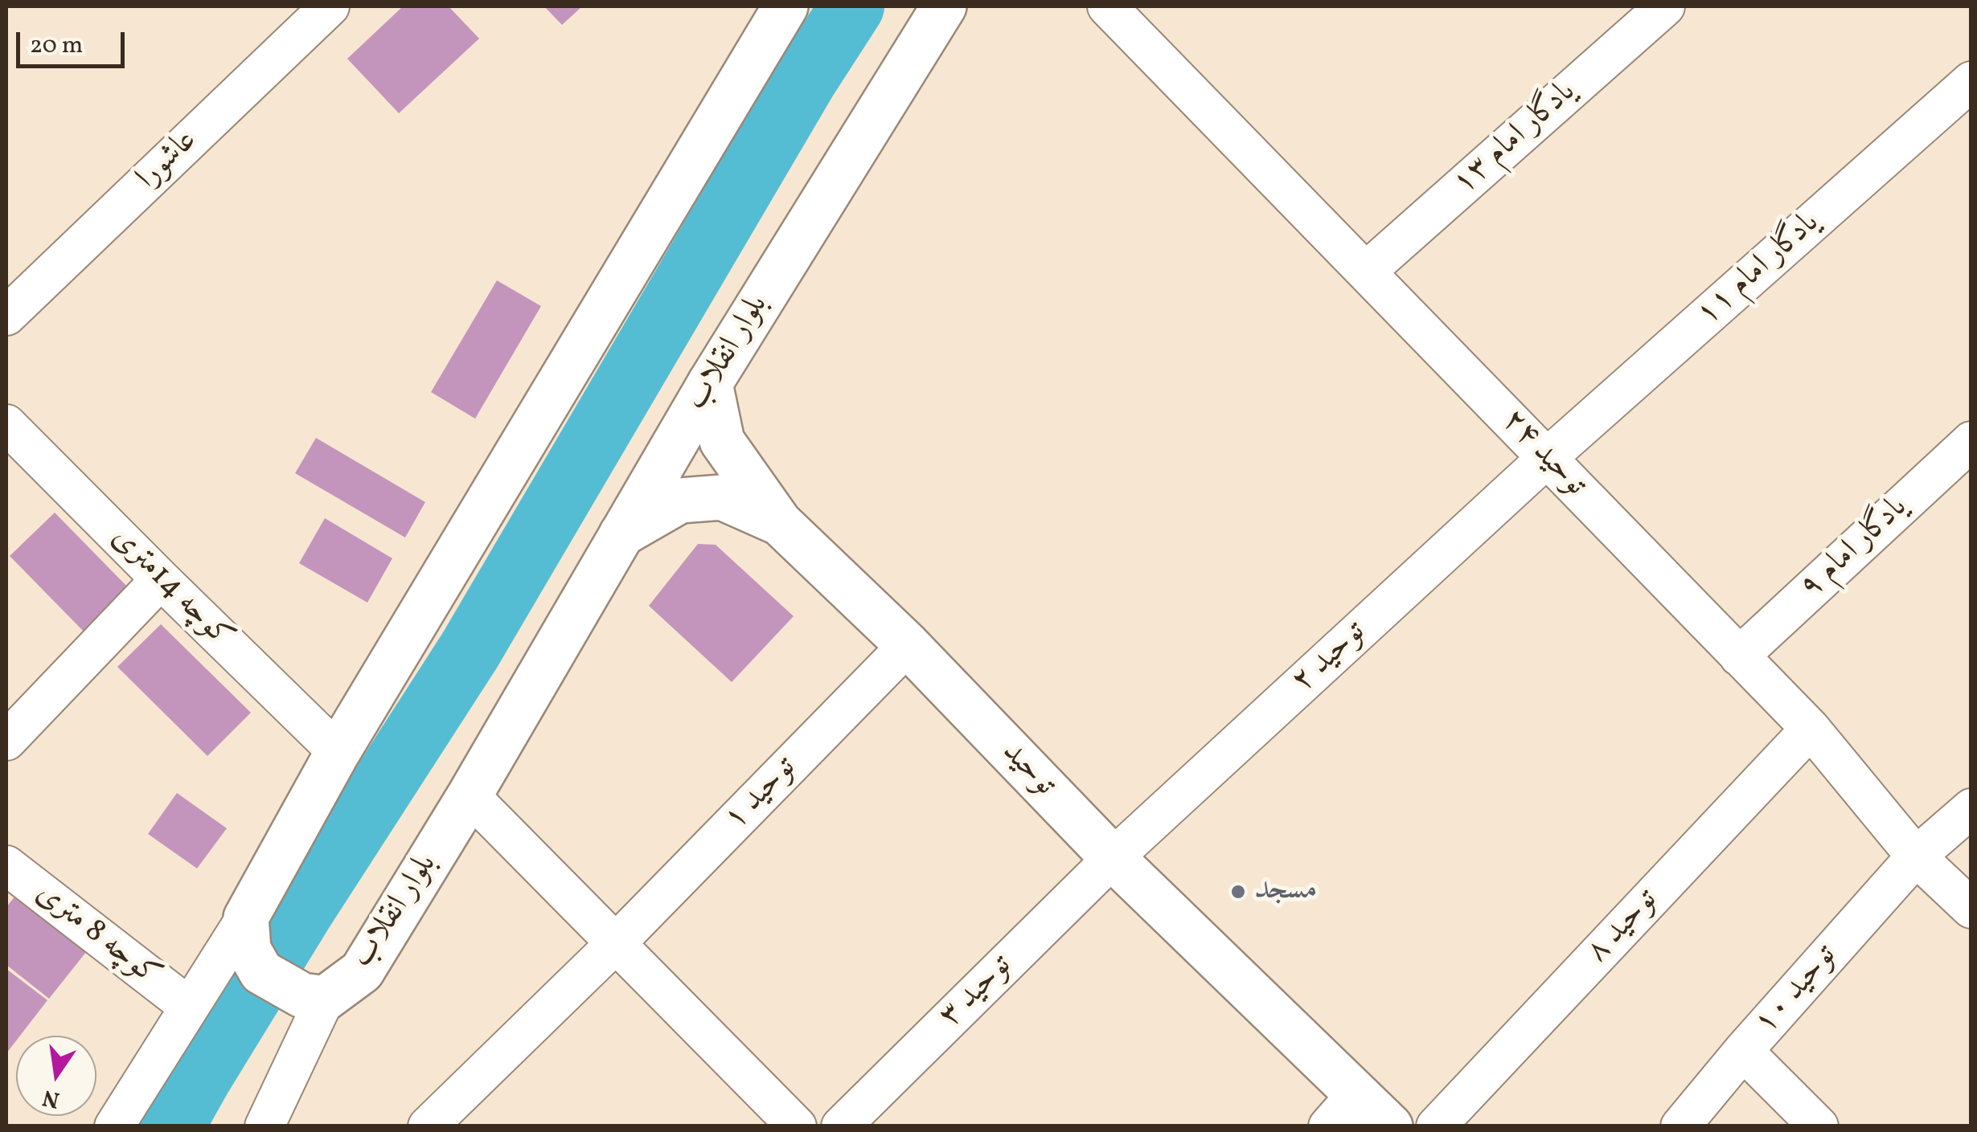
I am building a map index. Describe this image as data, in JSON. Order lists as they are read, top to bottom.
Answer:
{
  "streets": {
    "main road": ["بلوار انقلاب", "توحید"],
    "street": [
      "یادگار امام ۱۳",
      "عاشورا",
      "یادگار امام ۱۱",
      "توحید ۲۴",
      "یادگار امام ۹",
      "کوچه 14متری",
      "توحید ۲",
      "توحید ۱",
      "توحید ۸",
      "کوچه 8 متری",
      "توحید ۱۰",
      "توحید ۳"
    ]
  },
  "crossings": [
    ["یادگار امام ۱۳", "توحید ۲۴"],
    ["یادگار امام ۱۱", "توحید ۲۴"],
    ["یادگار امام ۱۱", "توحید ۲"],
    ["بلوار انقلاب", "توحید"],
    ["توحید ۲۴", "یادگار امام ۹"],
    ["توحید ۲۴", "توحید ۲"],
    ["توحید ۲۴", "توحید ۸"],
    ["توحید ۲۴", "توحید ۱۰"],
    ["توحید ۲", "توحید"],
    ["توحید ۲", "توحید ۳"],
    ["توحید", "توحید ۱"],
    ["توحید", "توحید ۳"]
  ],
  "places": ["مسجد"],
  "scale_bar": "20 m",
  "north": "bottom"
}
